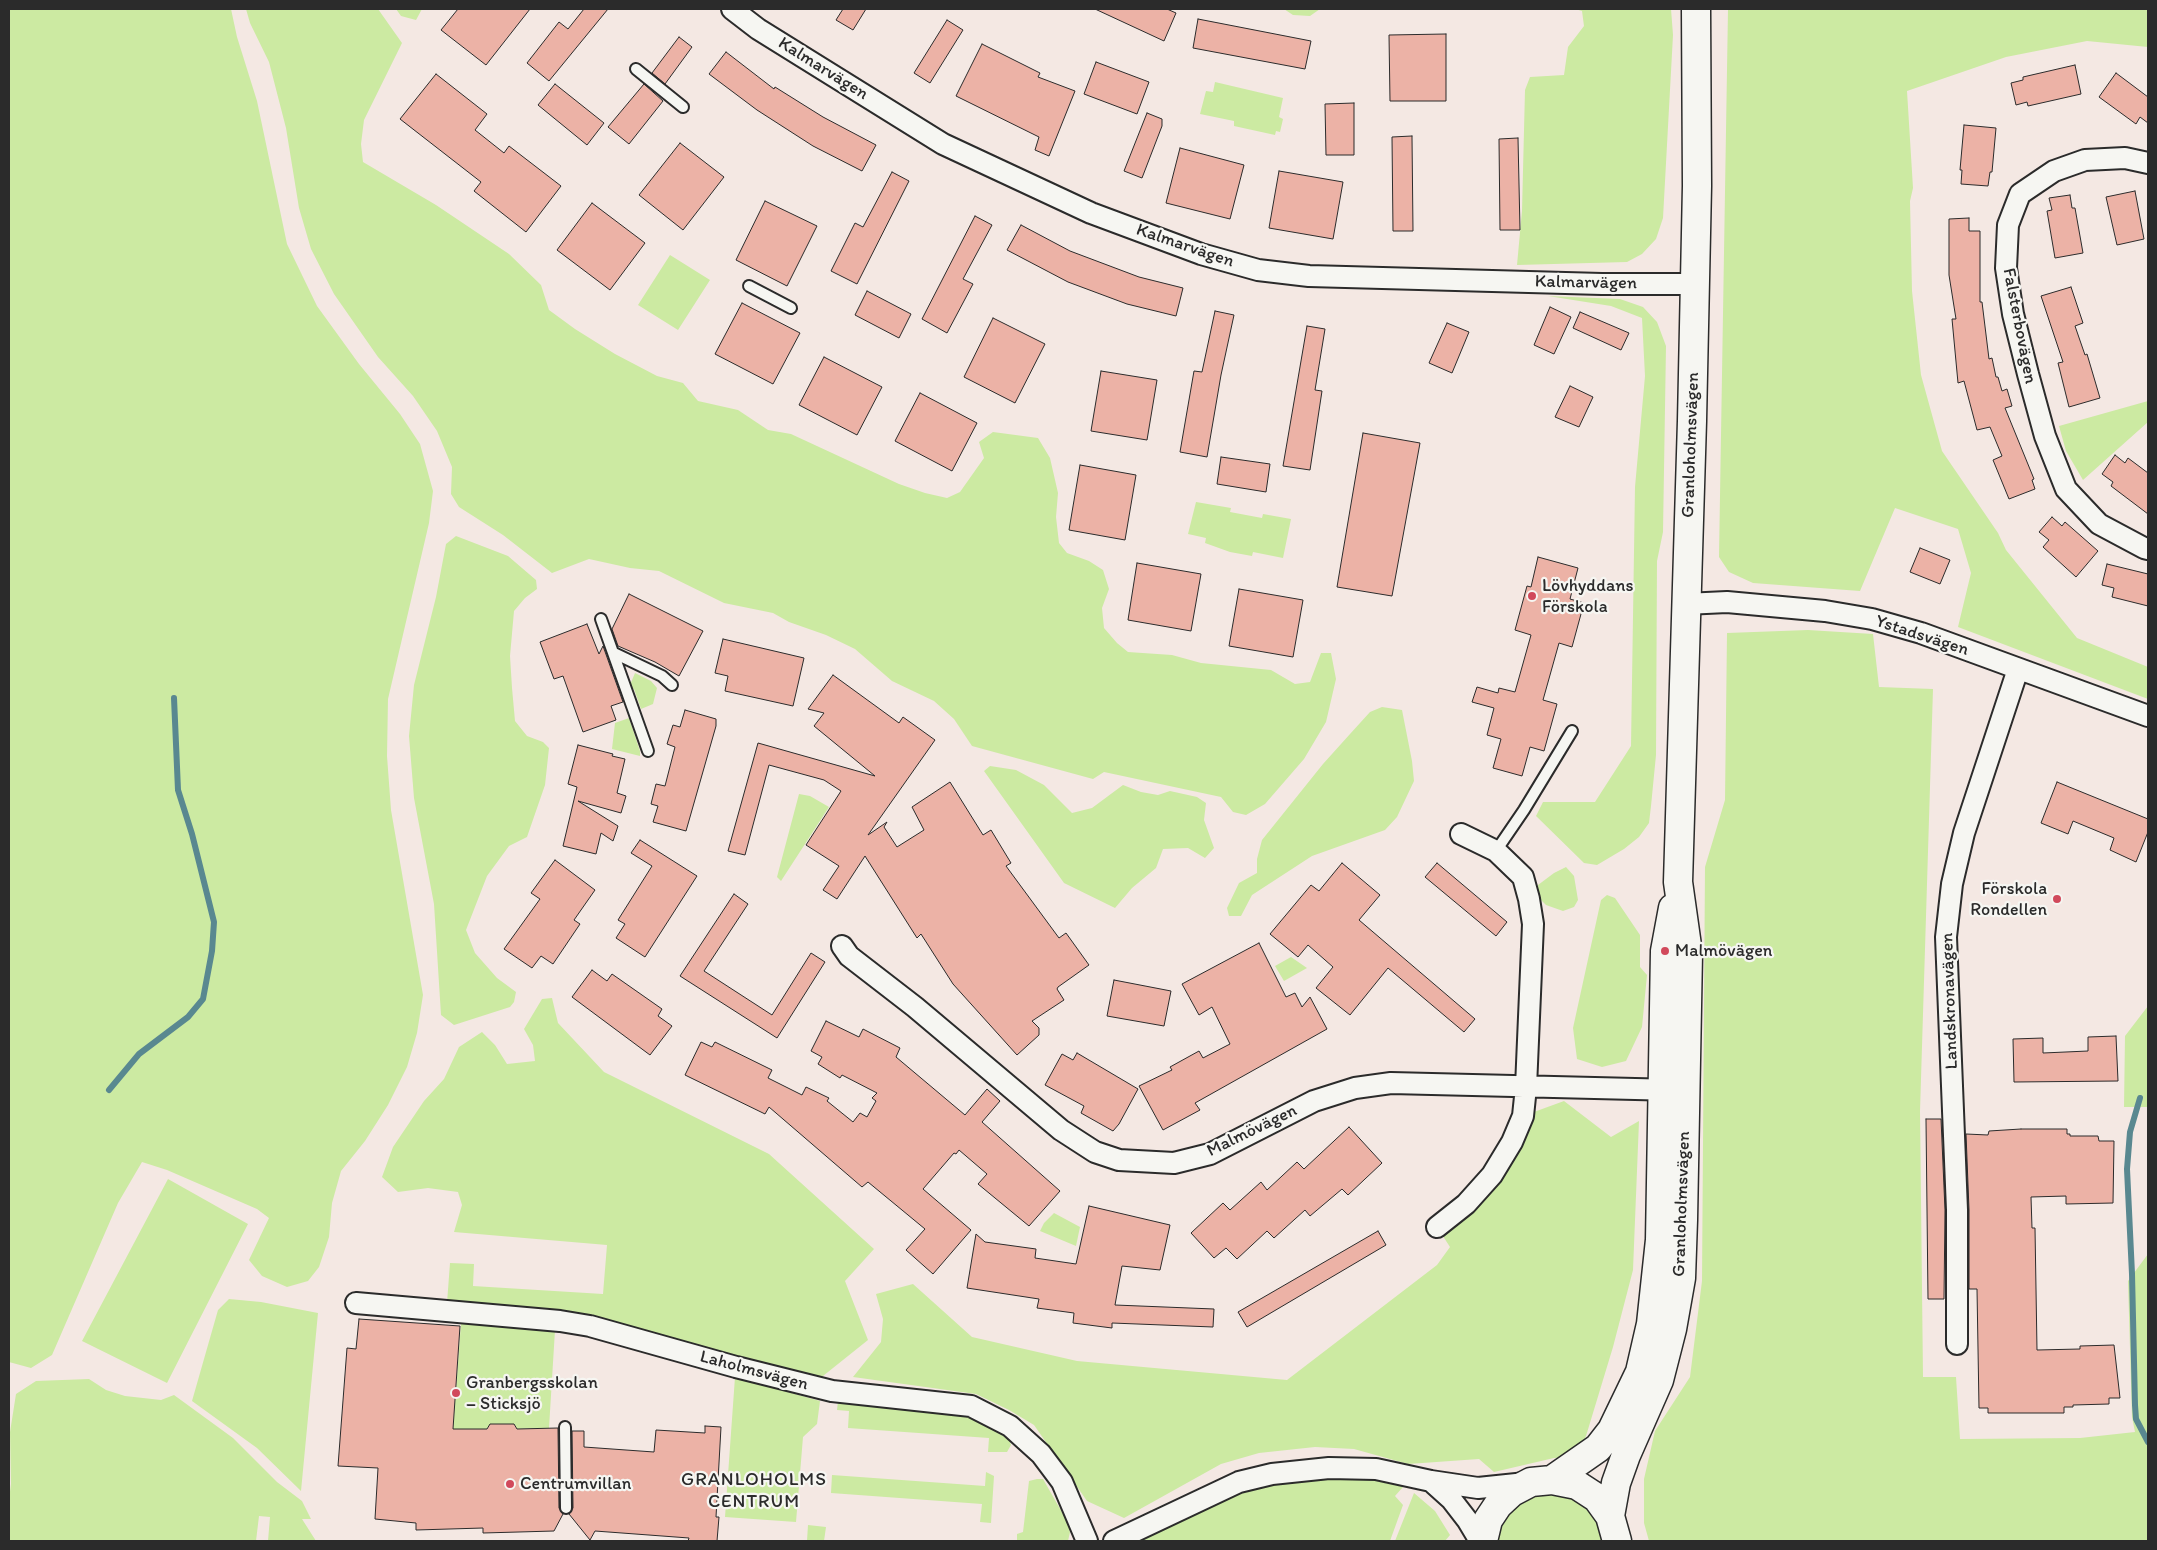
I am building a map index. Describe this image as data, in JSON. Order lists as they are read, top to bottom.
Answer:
{
  "streets": {
    "street": [
      "Kalmarvägen",
      "Falsterbovägen",
      "Granloholmsvägen",
      "Ystadsvägen",
      "Landskronavägen",
      "Malmövägen",
      "Laholmsvägen"
    ]
  },
  "crossings": [
    ["Kalmarvägen", "Granloholmsvägen"],
    ["Granloholmsvägen", "Ystadsvägen"],
    ["Granloholmsvägen", "Malmövägen"],
    ["Ystadsvägen", "Landskronavägen"]
  ],
  "districts": ["GRANLOHOLMS CENTRUM"],
  "places": [
    "Lövhyddans Förskola",
    "Förskola Rondellen",
    "Malmövägen",
    "Granbergsskolan – Sticksjö",
    "Centrumvillan"
  ]
}
